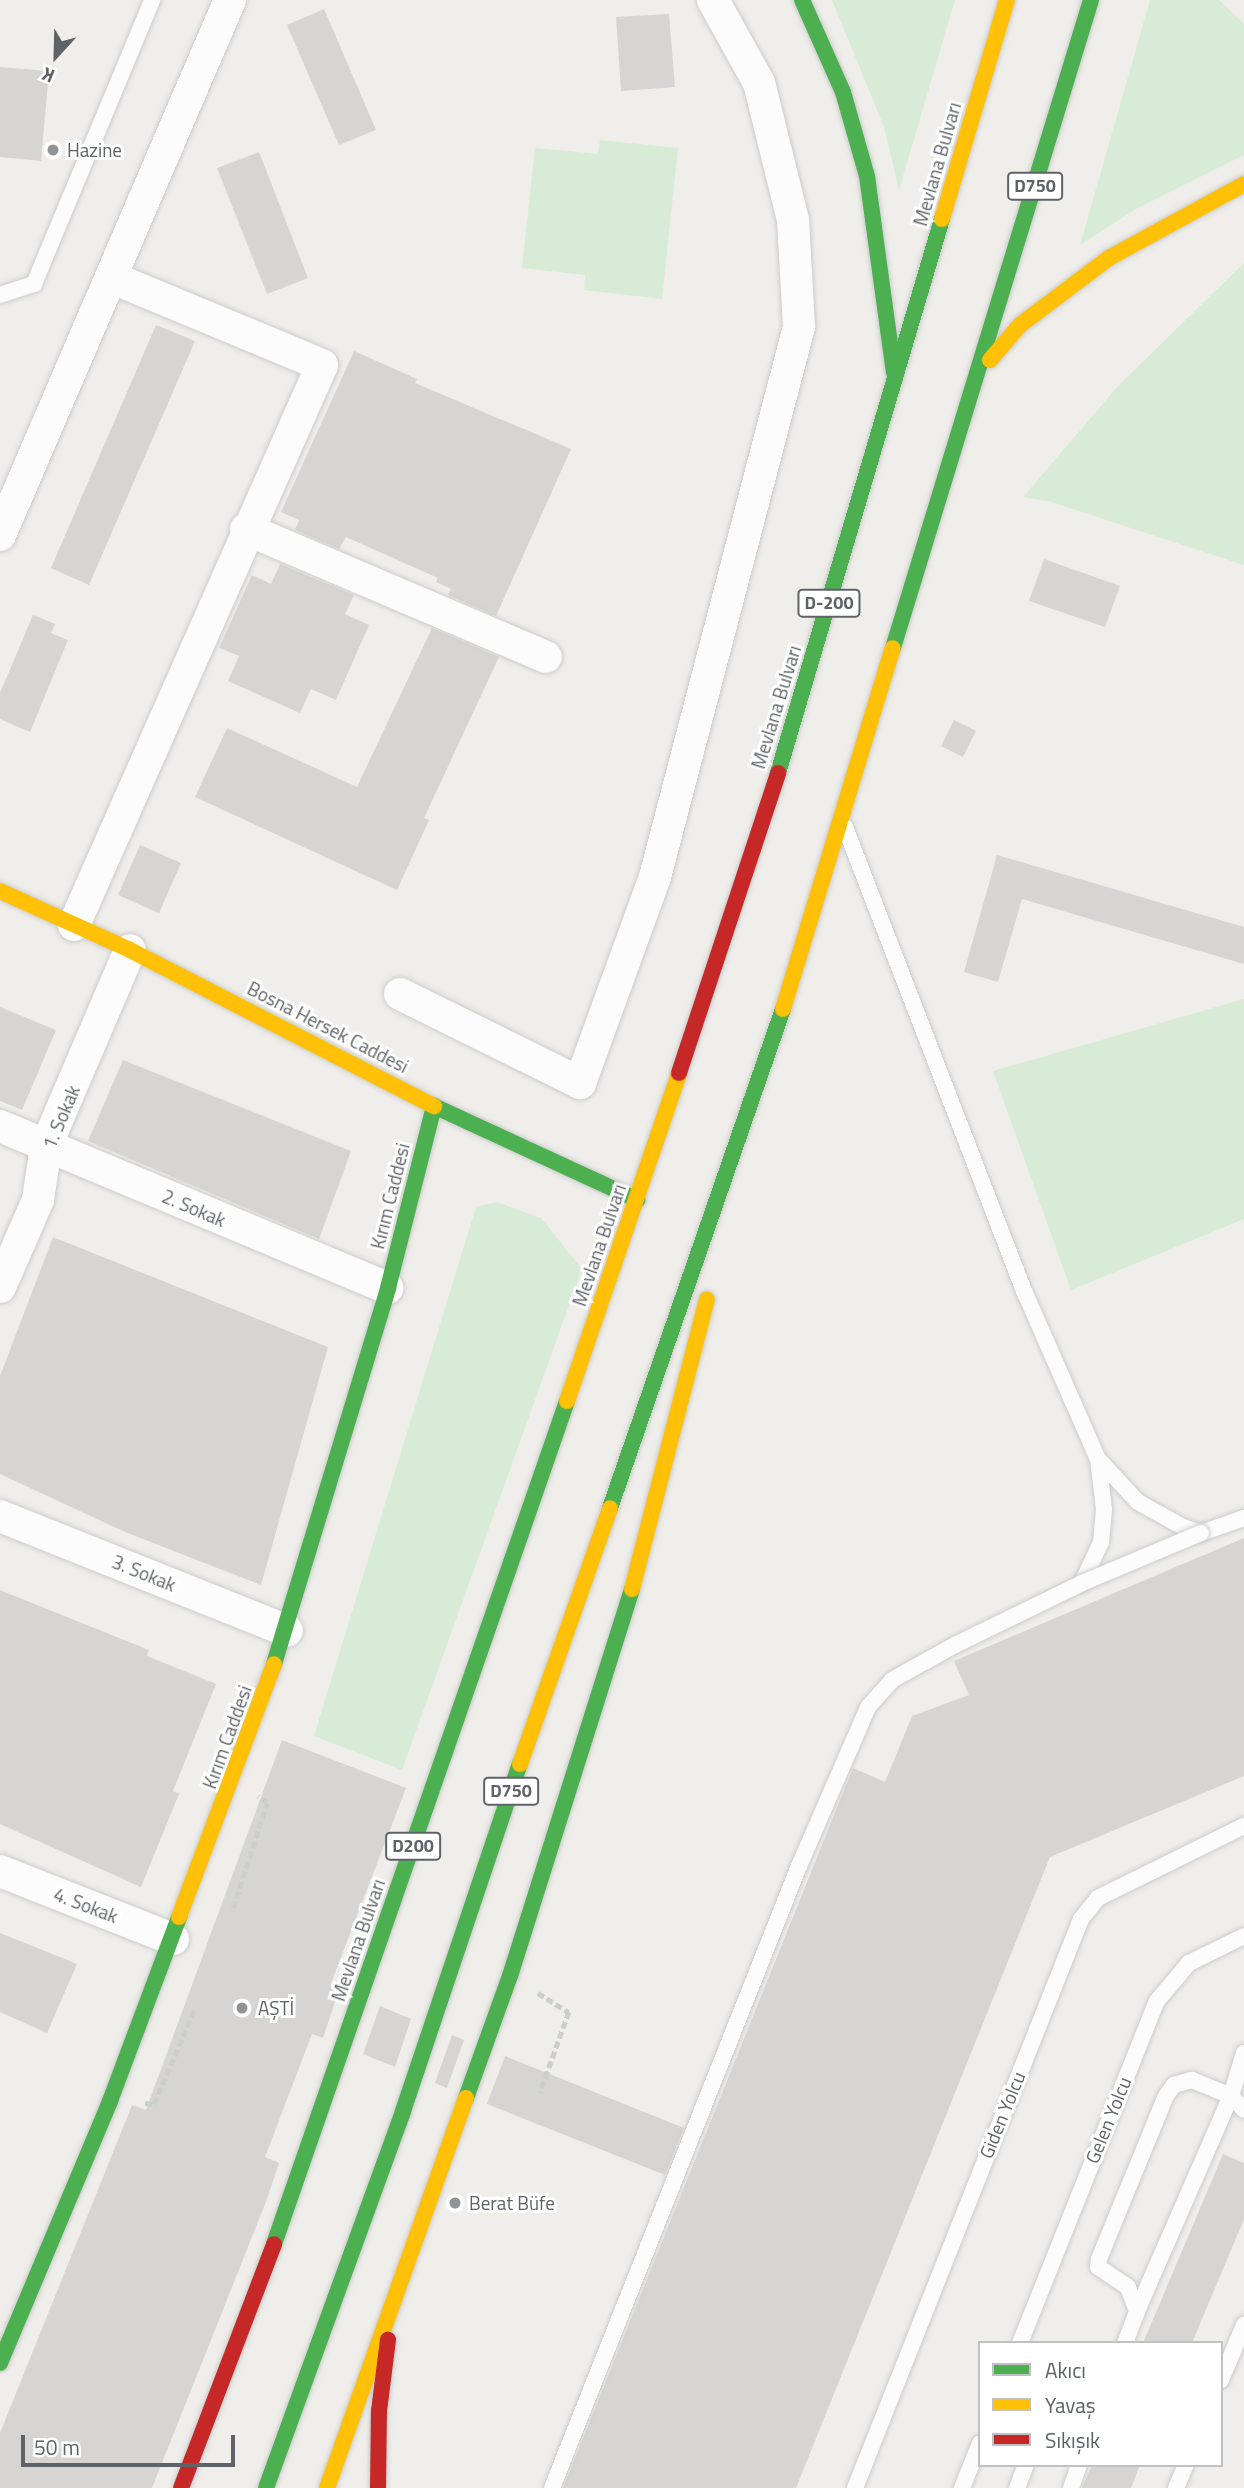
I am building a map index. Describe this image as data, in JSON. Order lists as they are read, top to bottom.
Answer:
{
  "streets": {
    "main road": [
      "Mevlana Bulvarı",
      "D750",
      "D-200",
      "Bosna Hersek Caddesi",
      "Kırım Caddesi",
      "D200"
    ],
    "street": [
      "1. Sokak",
      "2. Sokak",
      "3. Sokak",
      "4. Sokak"
    ],
    "lane": ["Giden Yolcu", "Gelen Yolcu"]
  },
  "crossings": [
    ["Mevlana Bulvarı", "Bosna Hersek Caddesi"],
    ["Bosna Hersek Caddesi", "1. Sokak"],
    ["Bosna Hersek Caddesi", "Kırım Caddesi"],
    ["1. Sokak", "2. Sokak"],
    ["Kırım Caddesi", "2. Sokak"],
    ["Kırım Caddesi", "3. Sokak"],
    ["Kırım Caddesi", "4. Sokak"]
  ],
  "places": ["Hazine", "AŞTİ", "Berat Büfe"],
  "legend": ["Akıcı", "Yavaş", "Sıkışık"],
  "scale_bar": "50 m",
  "north": "bottom"
}
